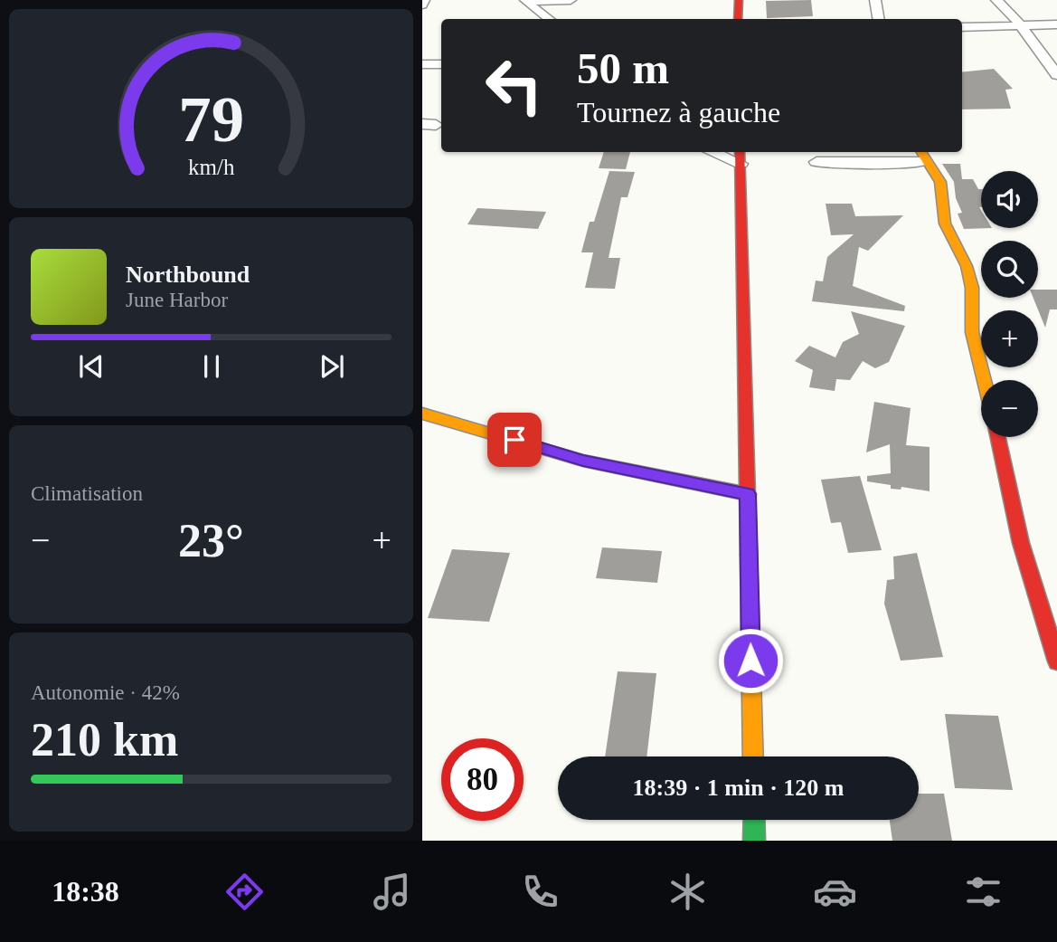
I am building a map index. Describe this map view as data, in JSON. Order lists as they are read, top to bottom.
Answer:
{
  "page": {
    "turn": ["50 m", "Tournez à gauche"],
    "map_buttons": ["+", "−"],
    "song": ["Northbound", "June Harbor"],
    "tile": [
      "Climatisation",
      ["Autonomie · 42%", "210 km"]
    ],
    "heat": ["−", "23°", "+"],
    "limit": "80",
    "trip": "18:39 · 1 min · 120 m",
    "tabs": "18:38",
    "gauge": ["79", "km/h"]
  }
}
